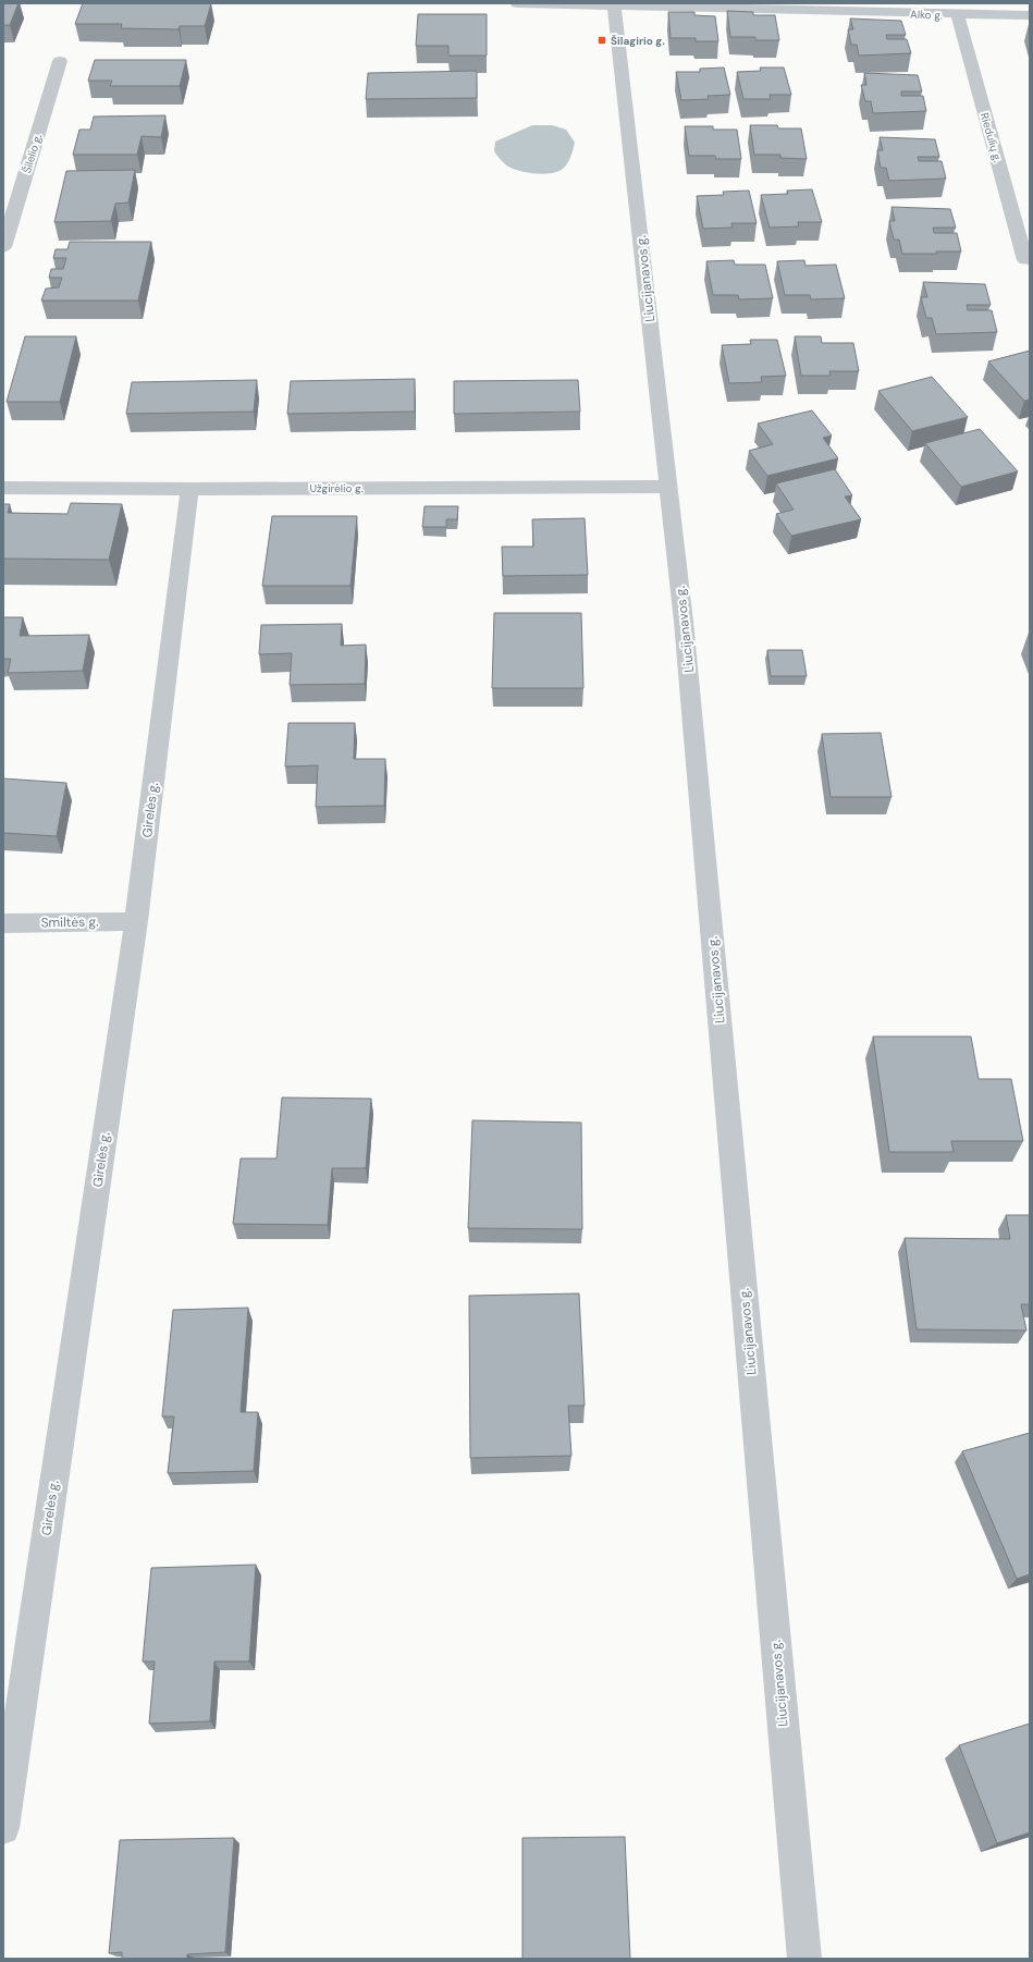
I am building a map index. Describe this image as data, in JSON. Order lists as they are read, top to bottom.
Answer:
{
  "streets": {
    "street": [
      "Alko g.",
      "Riedulių g.",
      "Šilelio g.",
      "Liucijanavos g.",
      "Užgirėlio g.",
      "Girelės g.",
      "Smiltės g."
    ]
  },
  "crossings": [
    ["Alko g.", "Riedulių g."],
    ["Alko g.", "Liucijanavos g."],
    ["Liucijanavos g.", "Užgirėlio g."],
    ["Užgirėlio g.", "Girelės g."],
    ["Girelės g.", "Smiltės g."]
  ],
  "places": {
    "transit": ["Šilagirio g."]
  }
}
